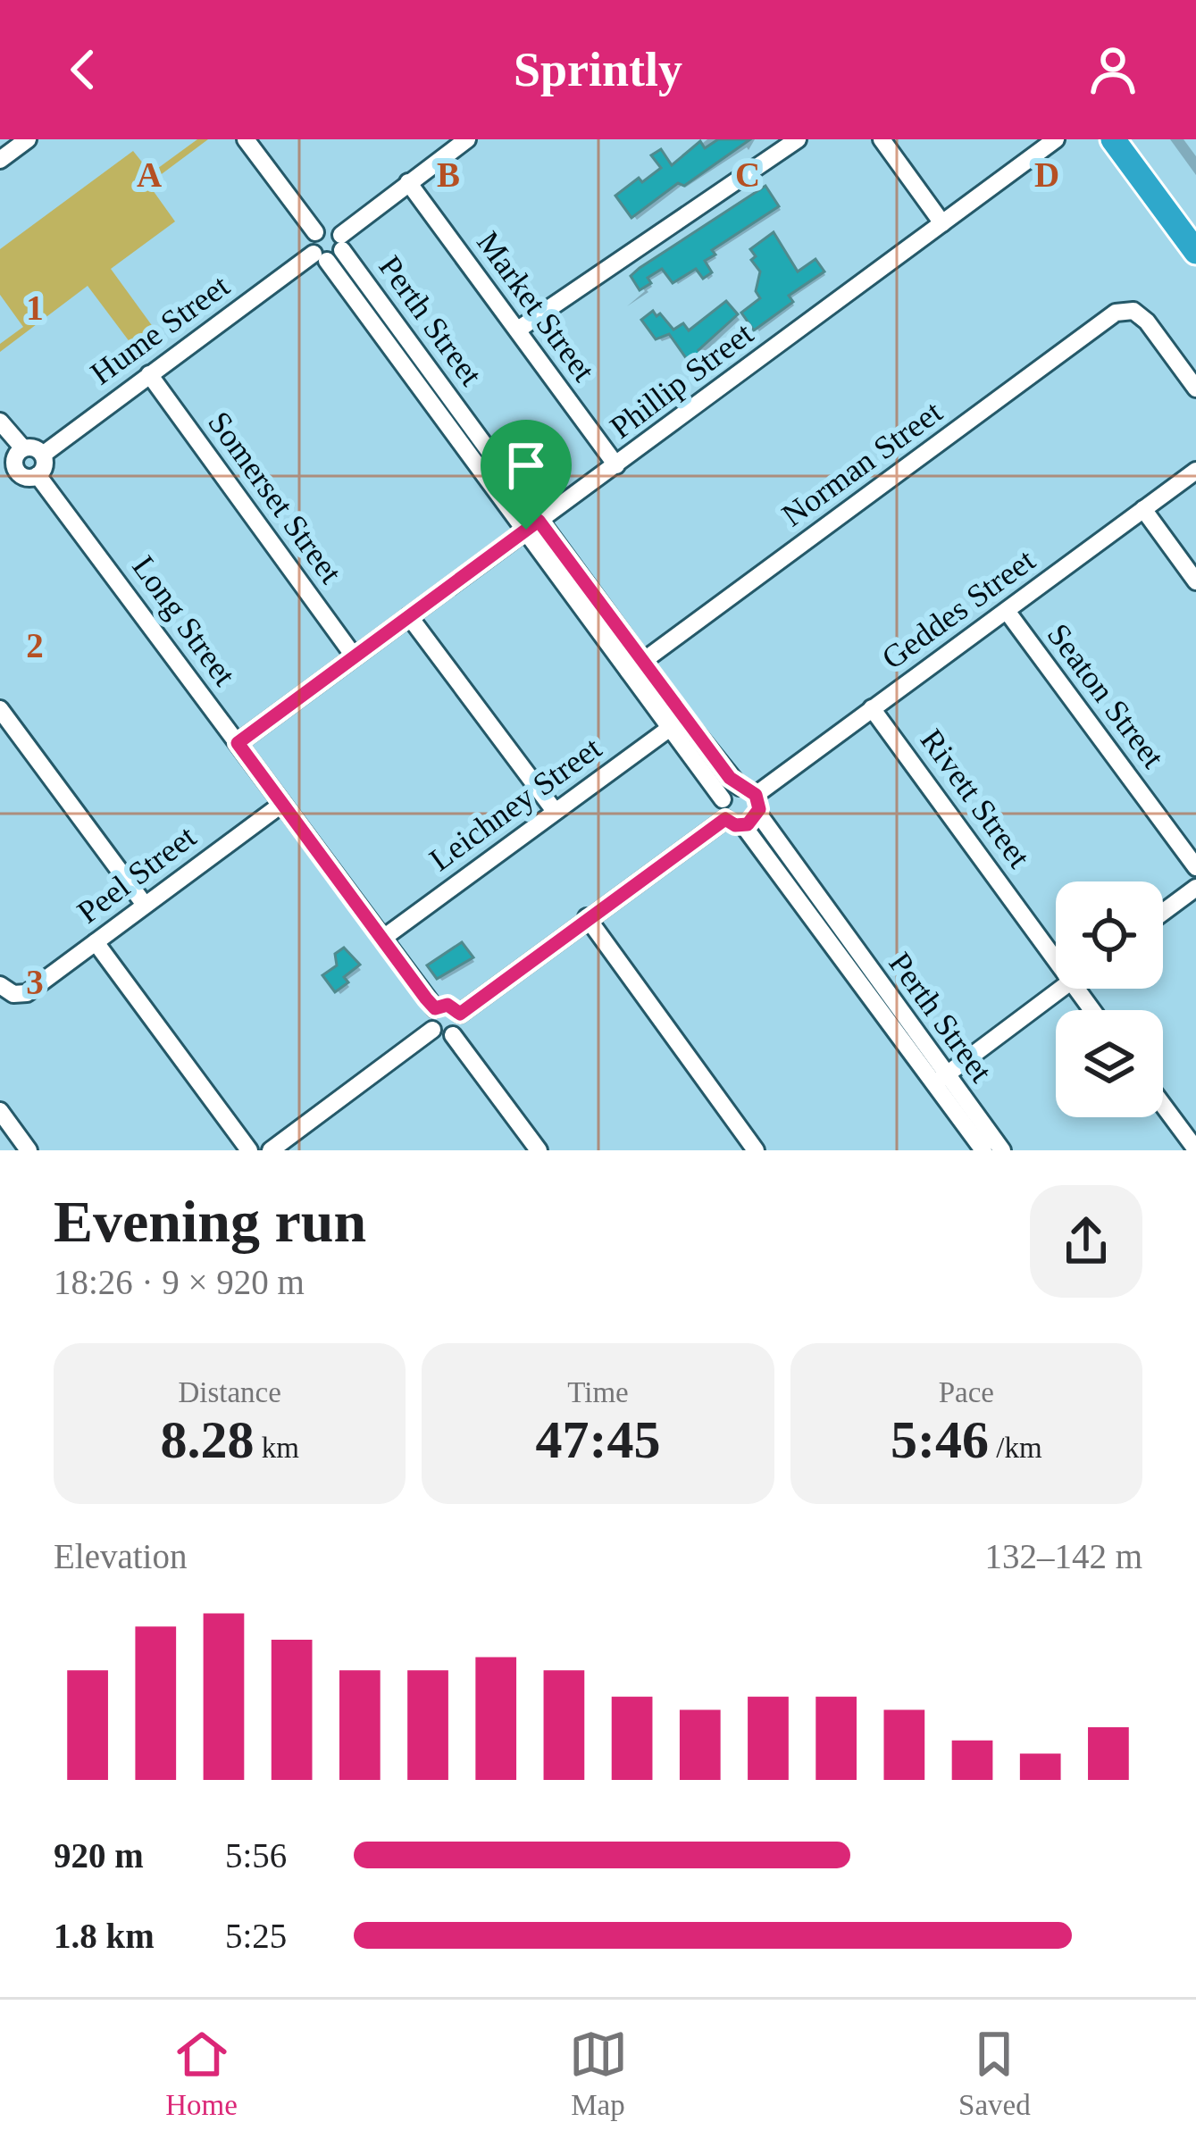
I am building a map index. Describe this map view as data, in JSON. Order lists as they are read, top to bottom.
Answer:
{
  "streets": {
    "street": [
      "Market Street",
      "Perth Street",
      "Hume Street",
      "Phillip Street",
      "Norman Street",
      "Somerset Street",
      "Geddes Street",
      "Long Street",
      "Seaton Street",
      "Rivett Street",
      "Leichney Street",
      "Peel Street"
    ]
  },
  "crossings": [
    ["Market Street", "Phillip Street"],
    ["Perth Street", "Hume Street"],
    ["Perth Street", "Phillip Street"],
    ["Perth Street", "Norman Street"],
    ["Perth Street", "Geddes Street"],
    ["Perth Street", "Leichney Street"],
    ["Hume Street", "Somerset Street"],
    ["Hume Street", "Long Street"],
    ["Phillip Street", "Somerset Street"],
    ["Phillip Street", "Long Street"],
    ["Geddes Street", "Seaton Street"],
    ["Geddes Street", "Rivett Street"],
    ["Long Street", "Leichney Street"],
    ["Long Street", "Peel Street"]
  ],
  "page": {
    "header": "Sprintly",
    "heading": ["Evening run", "18:26 · 9 × 920 m"],
    "stats": [
      ["Distance", "8.28 km"],
      ["Time", "47:45"],
      ["Pace", "5:46 /km"]
    ],
    "chart": ["Elevation", "132–142 m"],
    "list": [
      {
        "name": "920 m",
        "note": "5:56"
      },
      {
        "name": "1.8 km",
        "note": "5:25"
      }
    ],
    "tabs": ["Home", "Map", "Saved"]
  },
  "grid": {
    "columns": [
      "A",
      "B",
      "C",
      "D"
    ],
    "rows": ["1", "2", "3"]
  }
}
